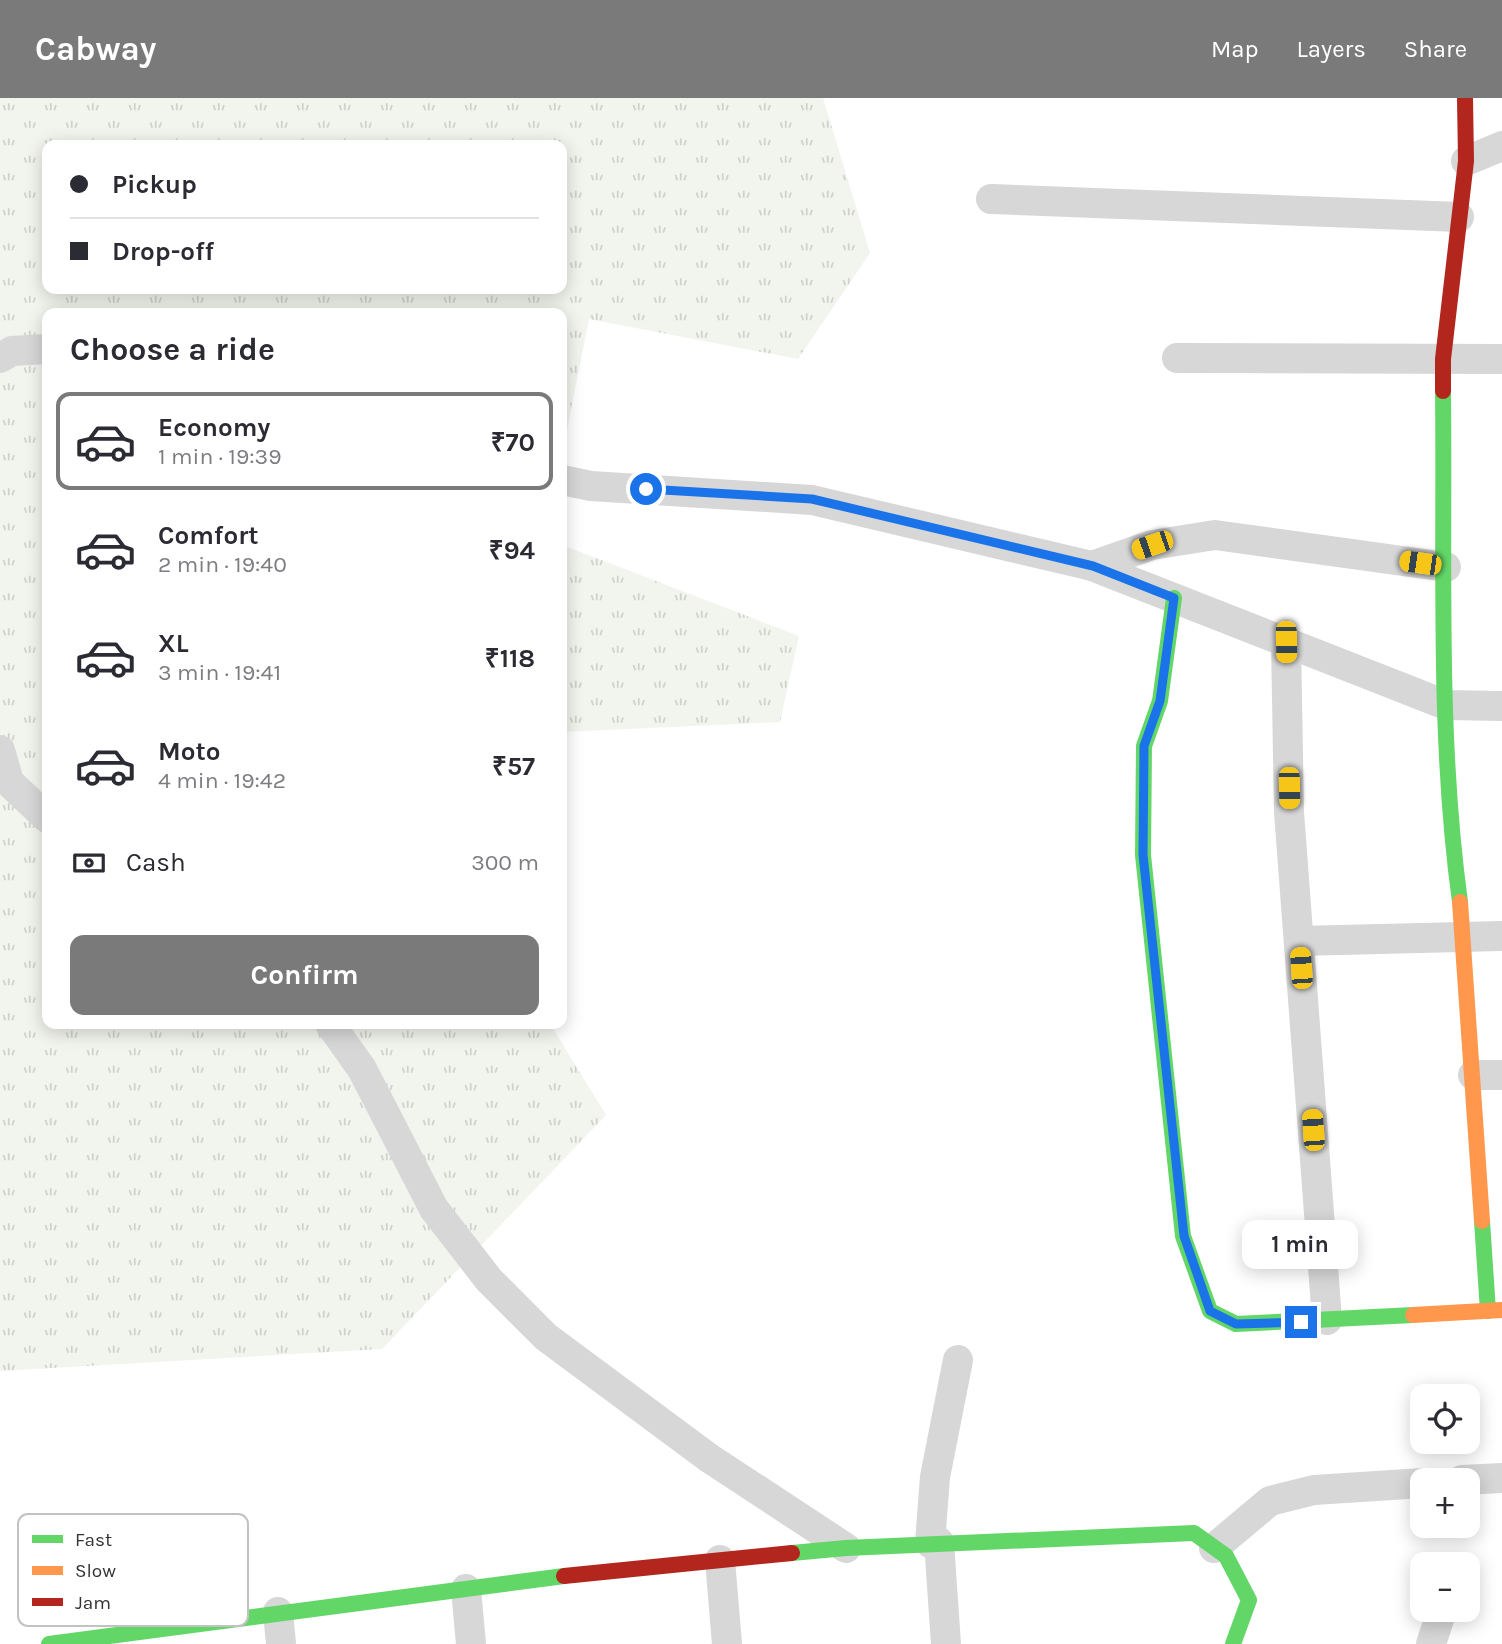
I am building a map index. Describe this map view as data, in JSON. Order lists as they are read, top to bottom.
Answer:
{
  "legend": ["Fast", "Slow", "Jam"],
  "page": {
    "header": "Cabway",
    "nav": ["Map", "Layers", "Share"],
    "banner": ["Pickup", "Drop-off"],
    "heading": "Choose a ride",
    "list": [
      {
        "name": "Economy",
        "note": "1 min · 19:39",
        "value": "₹70"
      },
      {
        "name": "Comfort",
        "note": "2 min · 19:40",
        "value": "₹94"
      },
      {
        "name": "XL",
        "note": "3 min · 19:41",
        "value": "₹118"
      },
      {
        "name": "Moto",
        "note": "4 min · 19:42",
        "value": "₹57"
      }
    ],
    "pay": ["Cash", "300 m"],
    "buttons": "Confirm",
    "bubble": "1 min",
    "map_buttons": ["+", "−"]
  }
}
